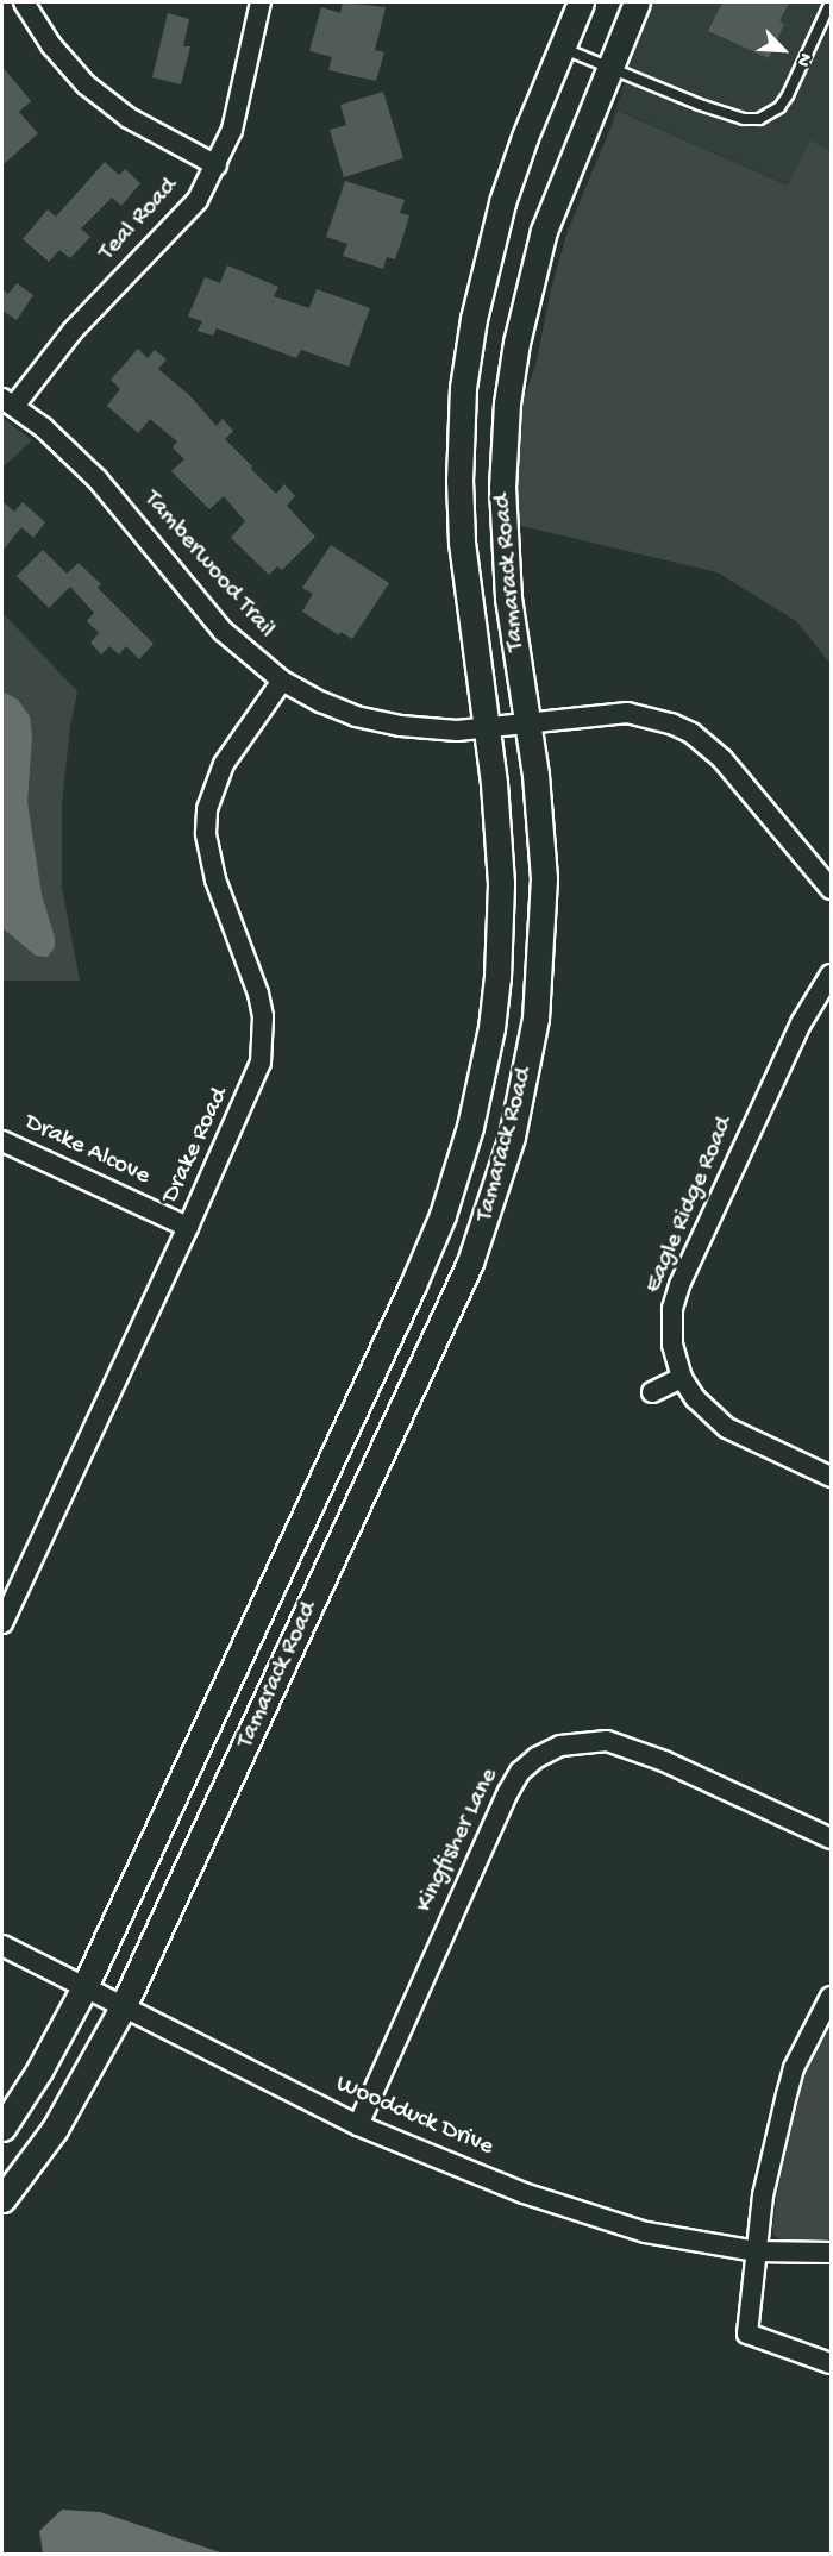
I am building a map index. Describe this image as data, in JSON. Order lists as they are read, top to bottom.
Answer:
{
  "streets": {
    "street": [
      "Teal Road",
      "Tamberwood Trail",
      "Tamarack Road",
      "Drake Road",
      "Drake Alcove",
      "Eagle Ridge Road",
      "Kingfisher Lane",
      "Woodduck Drive"
    ]
  },
  "crossings": [
    ["Teal Road", "Tamberwood Trail"],
    ["Tamberwood Trail", "Tamarack Road"],
    ["Tamberwood Trail", "Drake Road"],
    ["Tamarack Road", "Woodduck Drive"],
    ["Drake Road", "Drake Alcove"],
    ["Kingfisher Lane", "Woodduck Drive"]
  ],
  "north": "bottom right"
}
